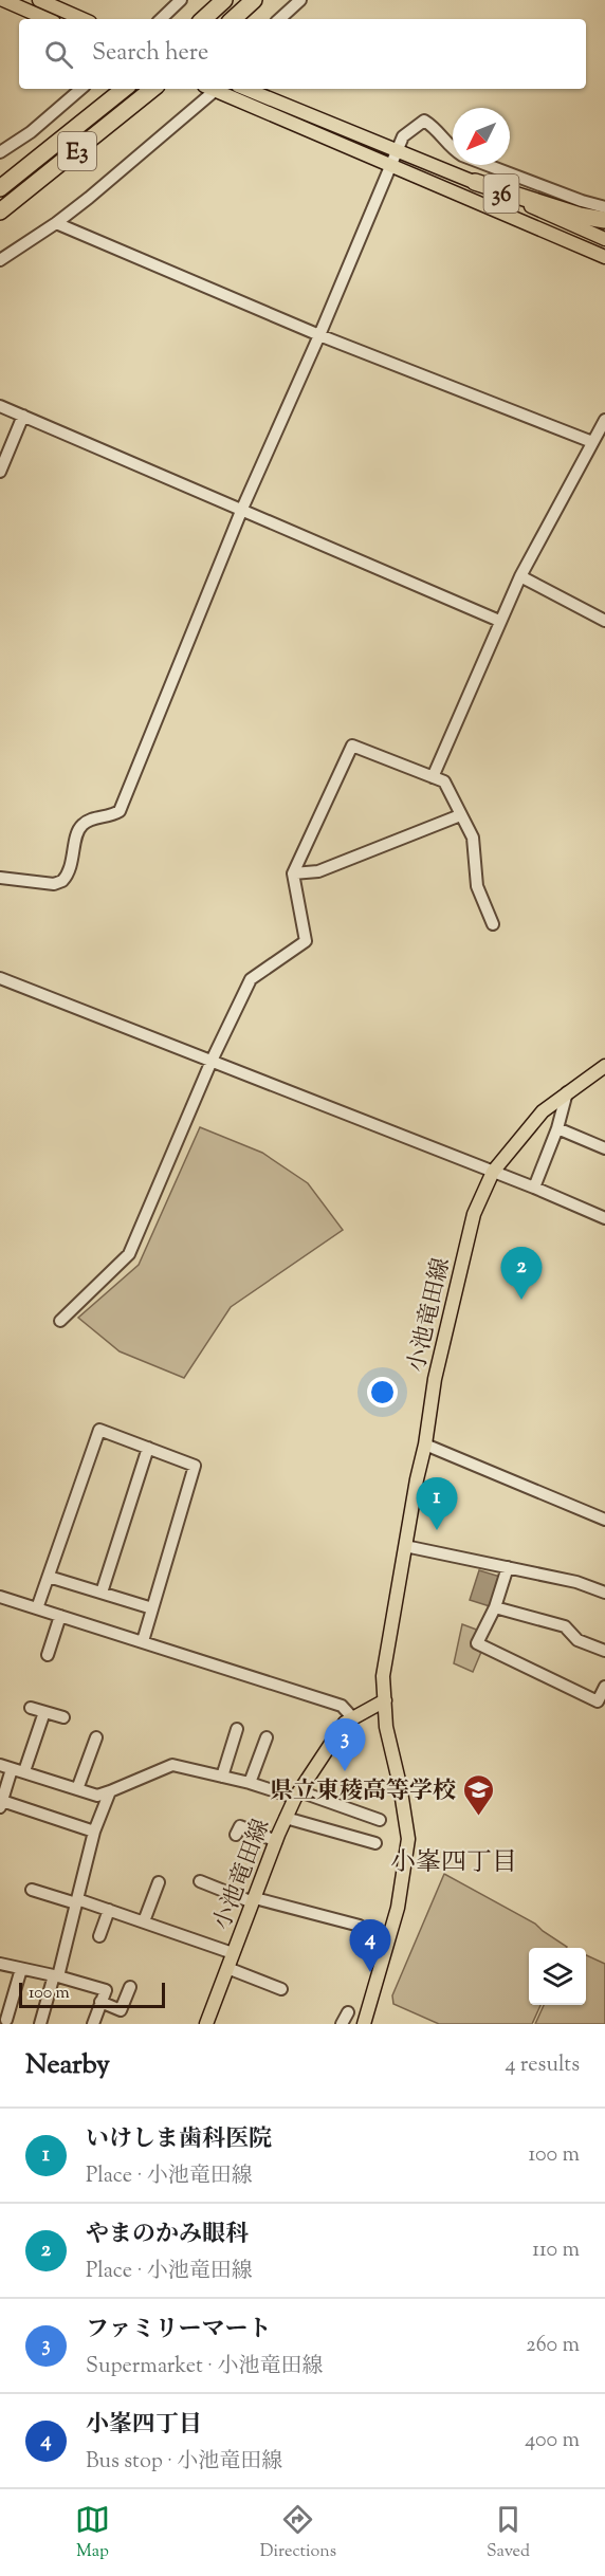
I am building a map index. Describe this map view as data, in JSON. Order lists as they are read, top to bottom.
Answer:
{
  "streets": {
    "highway": ["E3"],
    "main road": ["36", "小池竜田線"]
  },
  "districts": ["小峯四丁目"],
  "places": {
    "school or university": ["県立東稜高等学校"]
  },
  "scale_bar": "100 m",
  "north": "bottom left",
  "page": {
    "search": "Search here",
    "pins": [
      "2",
      "1",
      "3",
      "4"
    ],
    "scale": "100 m",
    "heading": ["Nearby", "4 results"],
    "list": [
      {
        "mark": "1",
        "name": "いけしま歯科医院",
        "note": "Place · 小池竜田線",
        "value": "100 m"
      },
      {
        "mark": "2",
        "name": "やまのかみ眼科",
        "note": "Place · 小池竜田線",
        "value": "110 m"
      },
      {
        "mark": "3",
        "name": "ファミリーマート",
        "note": "Supermarket · 小池竜田線",
        "value": "260 m"
      },
      {
        "mark": "4",
        "name": "小峯四丁目",
        "note": "Bus stop · 小池竜田線",
        "value": "400 m"
      }
    ],
    "nav": ["Map", "Directions", "Saved"]
  }
}
